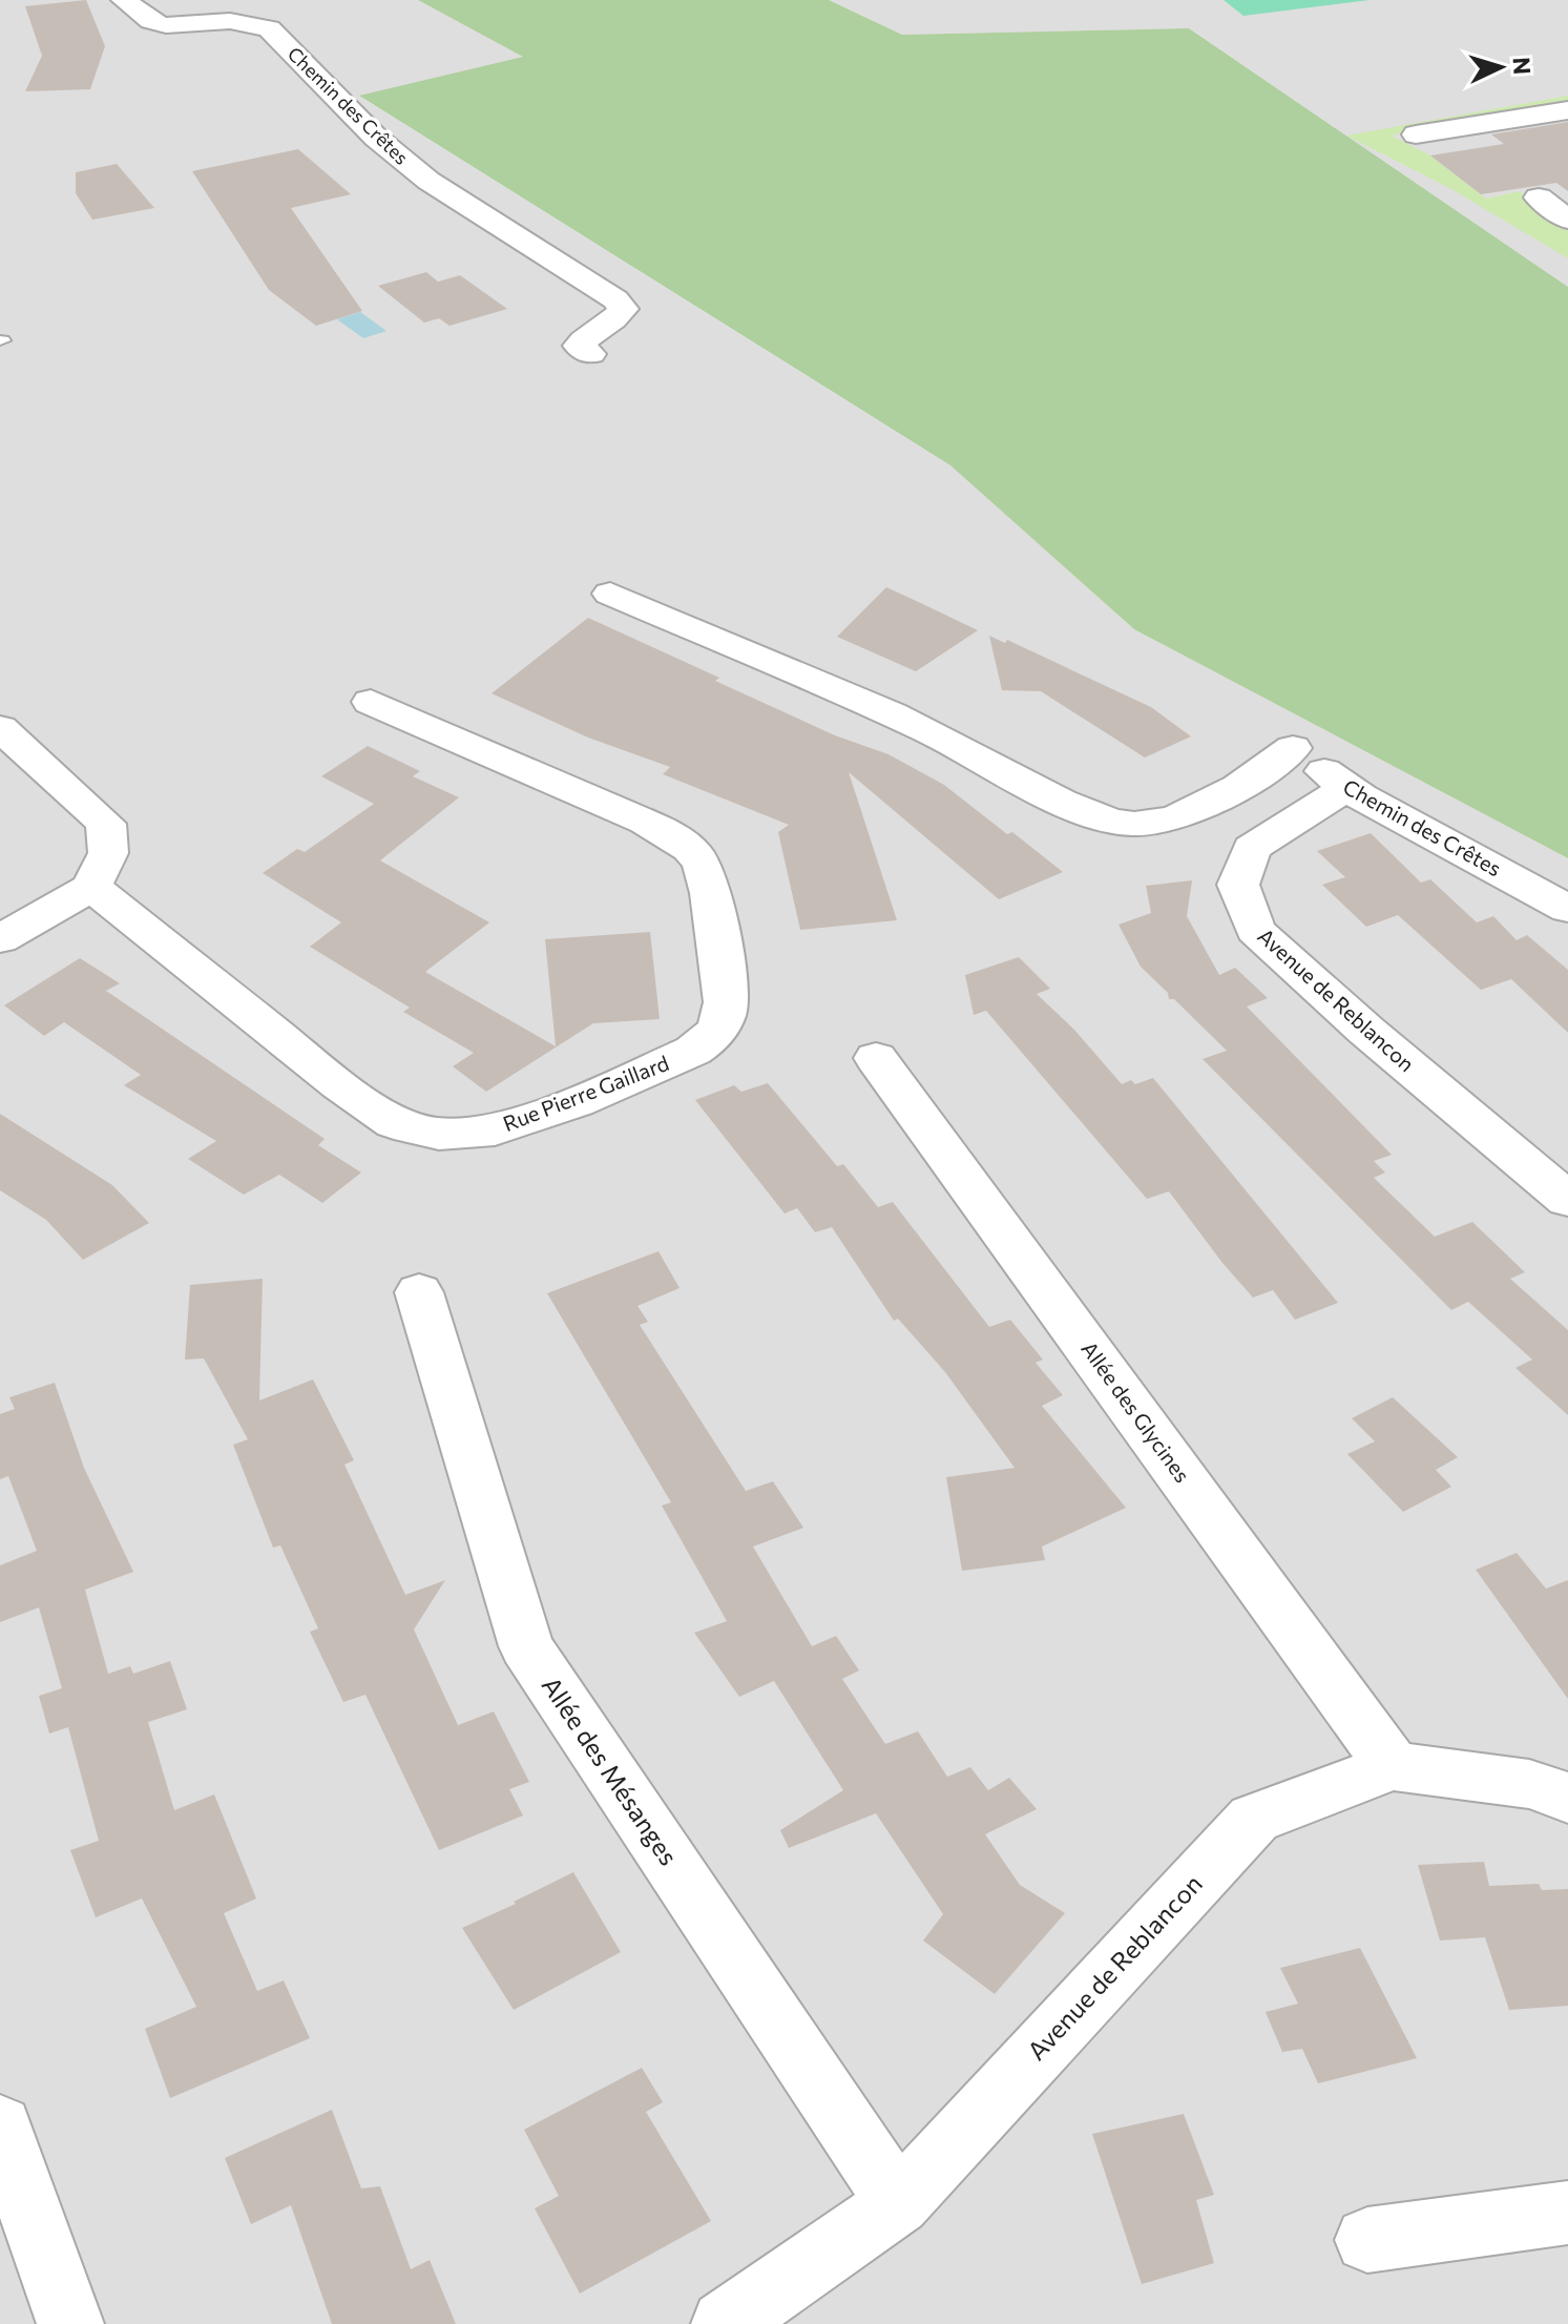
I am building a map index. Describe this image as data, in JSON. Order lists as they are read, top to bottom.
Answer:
{
  "streets": {
    "street": [
      "Chemin des Crêtes",
      "Avenue de Reblancon",
      "Rue Pierre Gaillard",
      "Allée des Glycines",
      "Allée des Mésanges"
    ]
  },
  "crossings": [
    ["Chemin des Crêtes", "Avenue de Reblancon"],
    ["Avenue de Reblancon", "Allée des Glycines"],
    ["Avenue de Reblancon", "Allée des Mésanges"]
  ],
  "north": "right"
}
